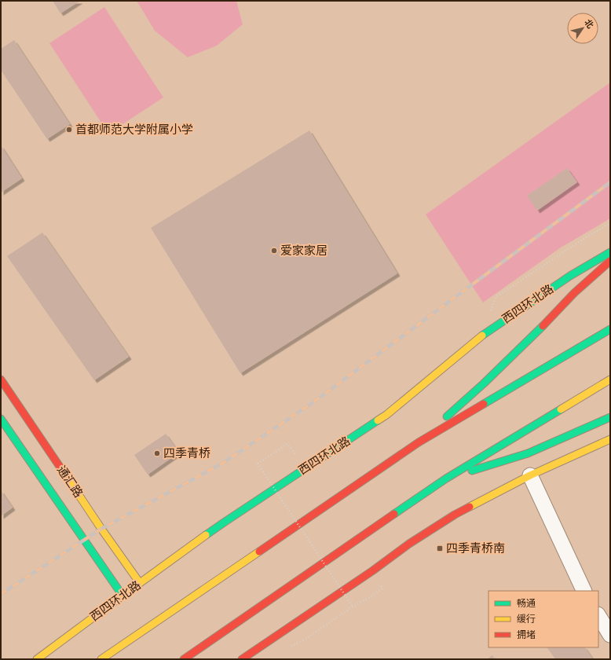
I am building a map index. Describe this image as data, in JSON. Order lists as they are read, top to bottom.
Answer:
{
  "streets": {
    "main road": ["西四环北路", "通汇路"]
  },
  "crossings": [
    ["西四环北路", "通汇路"]
  ],
  "places": {
    "other": ["首都师范大学附属小学", "爱家家居", "四季青桥"],
    "transit": ["四季青桥南"]
  },
  "legend": ["畅通", "缓行", "拥堵"],
  "north": "top right"
}
